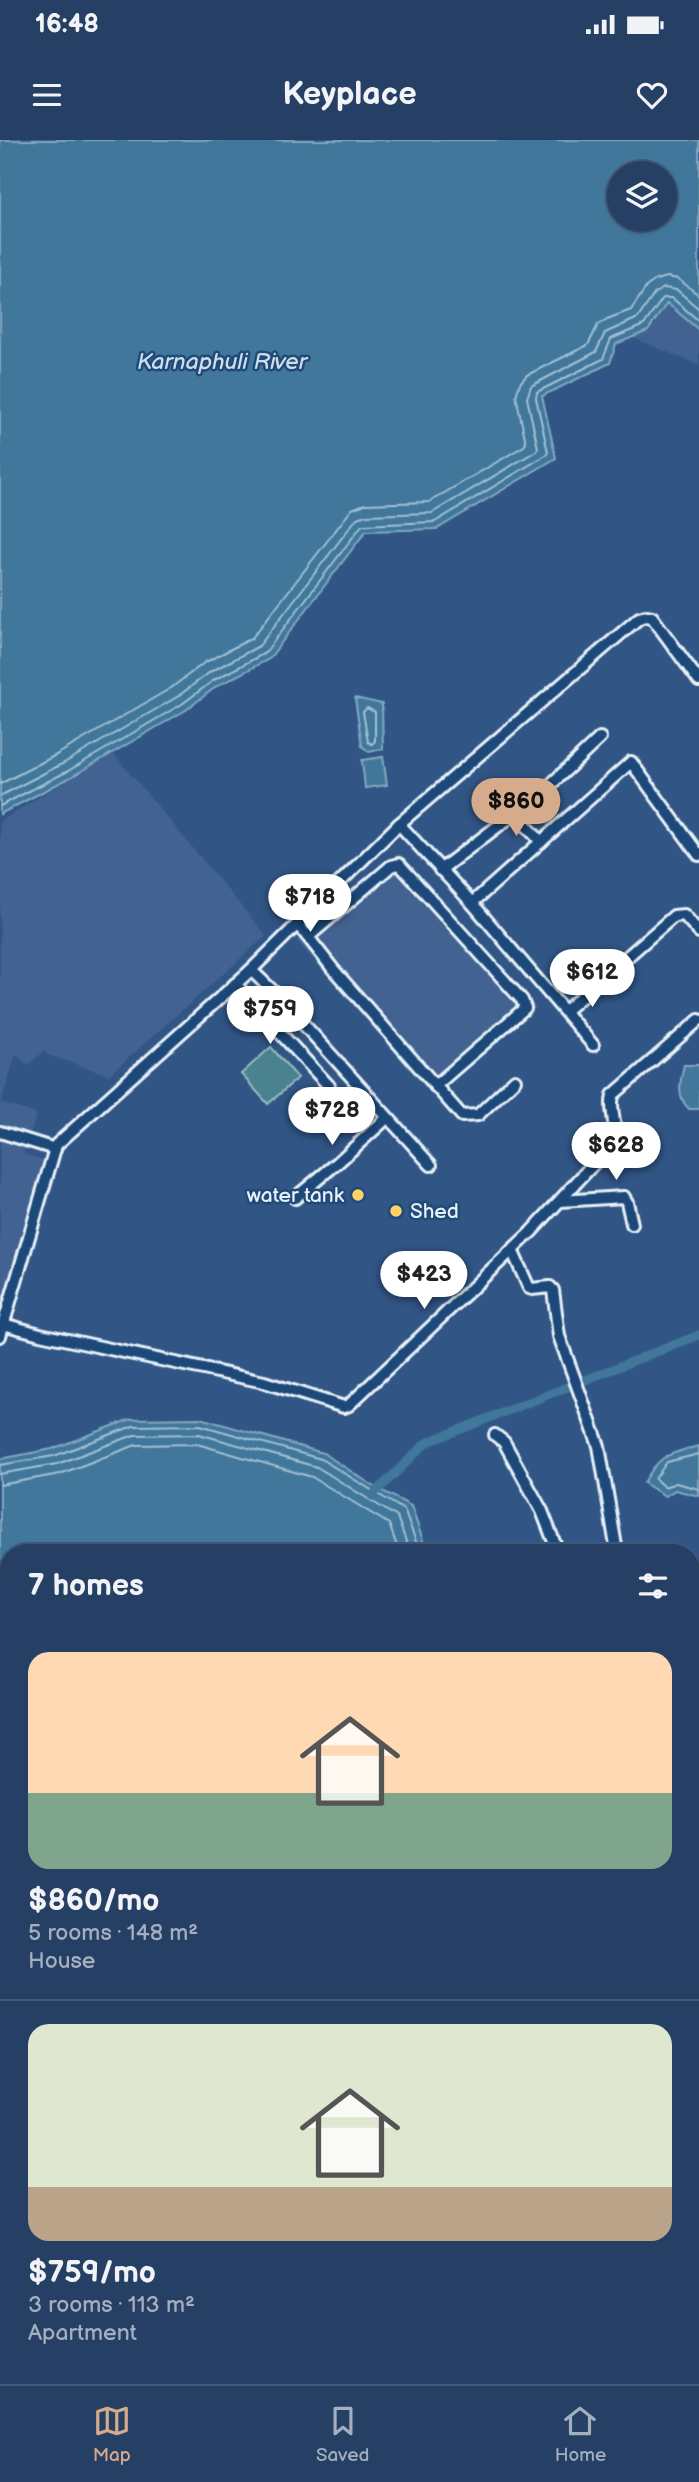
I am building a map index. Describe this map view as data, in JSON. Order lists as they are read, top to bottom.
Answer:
{
  "water": ["Karnaphuli River"],
  "places": ["water tank", "Shed"],
  "page": {
    "status": "16:48",
    "header": "Keyplace",
    "price": [
      "$860",
      "$718",
      "$612",
      "$759",
      "$728",
      "$628",
      "$423"
    ],
    "heading": "7 homes",
    "list": [
      {
        "name": "$860/mo",
        "note": "5 rooms · 148 m² · House"
      },
      {
        "name": "$759/mo",
        "note": "3 rooms · 113 m² · Apartment"
      }
    ],
    "tabs": ["Map", "Saved", "Home"]
  }
}
